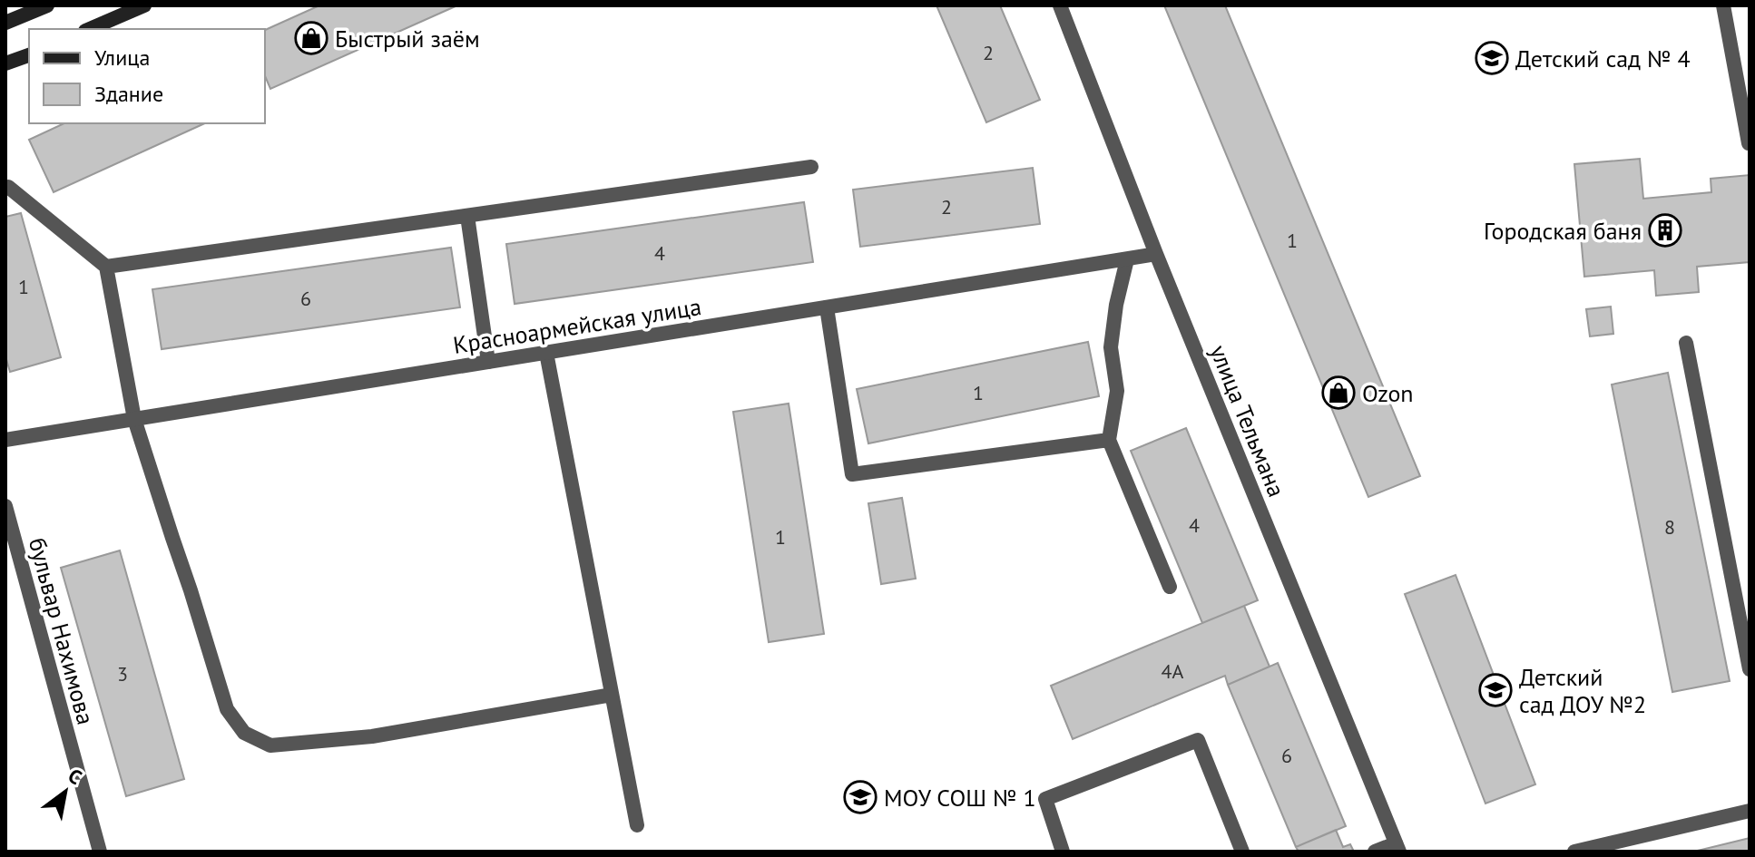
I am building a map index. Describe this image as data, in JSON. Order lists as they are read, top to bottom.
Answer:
{
  "streets": {
    "street": ["Красноармейская улица", "улица Тельмана", "бульвар Нахимова"]
  },
  "crossings": [
    ["Красноармейская улица", "улица Тельмана"]
  ],
  "places": {
    "shop": ["Быстрый заём", "Ozon"],
    "school or university": ["Детский сад № 4", "Детский сад ДОУ №2", "МОУ СОШ № 1"],
    "building": ["Городская баня"]
  },
  "house_numbers": [
    "2",
    "2",
    "1",
    "4",
    "1",
    "6",
    "1",
    "4",
    "8",
    "1",
    "4А",
    "3",
    "6"
  ],
  "legend": ["Улица", "Здание"],
  "north": "top right"
}
